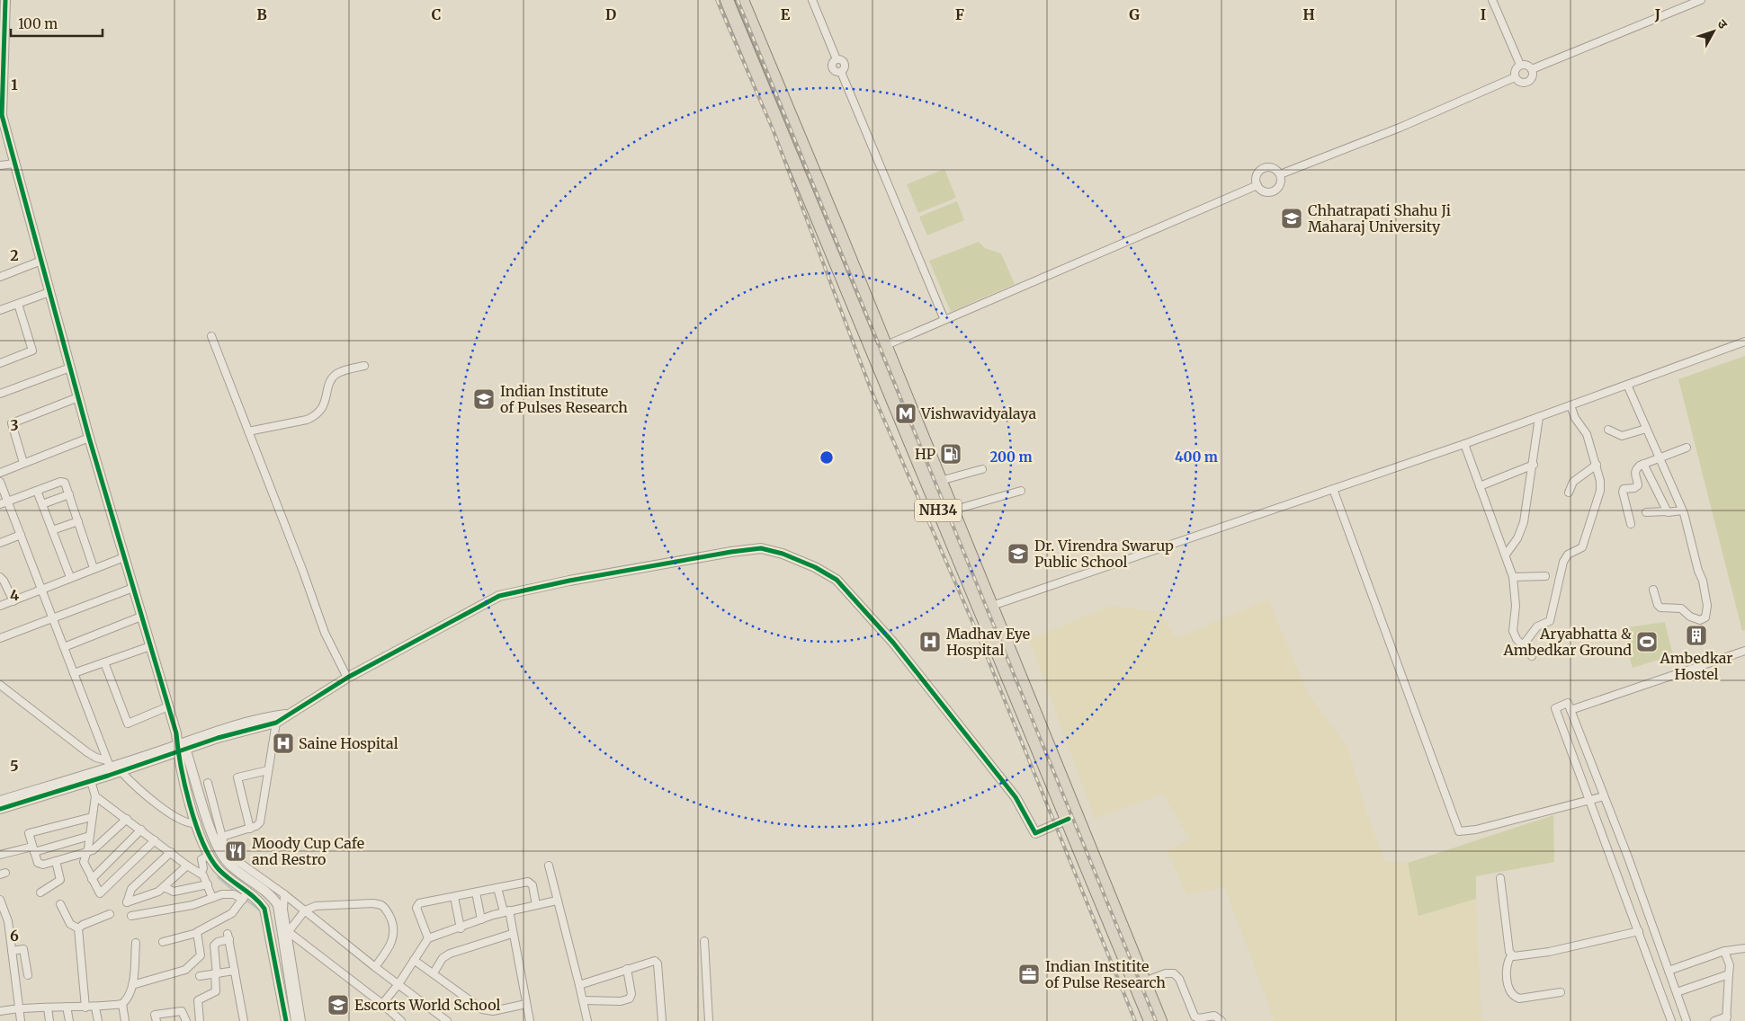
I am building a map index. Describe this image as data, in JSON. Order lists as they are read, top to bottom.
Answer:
{
  "streets": {
    "highway": ["NH34"]
  },
  "places": {
    "school or university": [
      "Chhatrapati Shahu Ji Maharaj University",
      "Indian Institute of Pulses Research",
      "Dr. Virendra Swarup Public School",
      "Escorts World School"
    ],
    "metro station": ["Vishwavidyalaya"],
    "fuel station": ["HP"],
    "building": ["Ambedkar Hostel"],
    "hospital": ["Madhav Eye Hospital", "Saine Hospital"],
    "sports": ["Aryabhatta & Ambedkar Ground"],
    "restaurant": ["Moody Cup Cafe and Restro"],
    "office": ["Indian Institite of Pulse Research"]
  },
  "scale_bar": "100 m",
  "north": "top right",
  "grid": {
    "columns": [
      "B",
      "C",
      "D",
      "E",
      "F",
      "G",
      "H",
      "I",
      "J"
    ],
    "rows": [
      "1",
      "2",
      "3",
      "4",
      "5",
      "6"
    ]
  },
  "rings": ["200 m", "400 m"]
}
